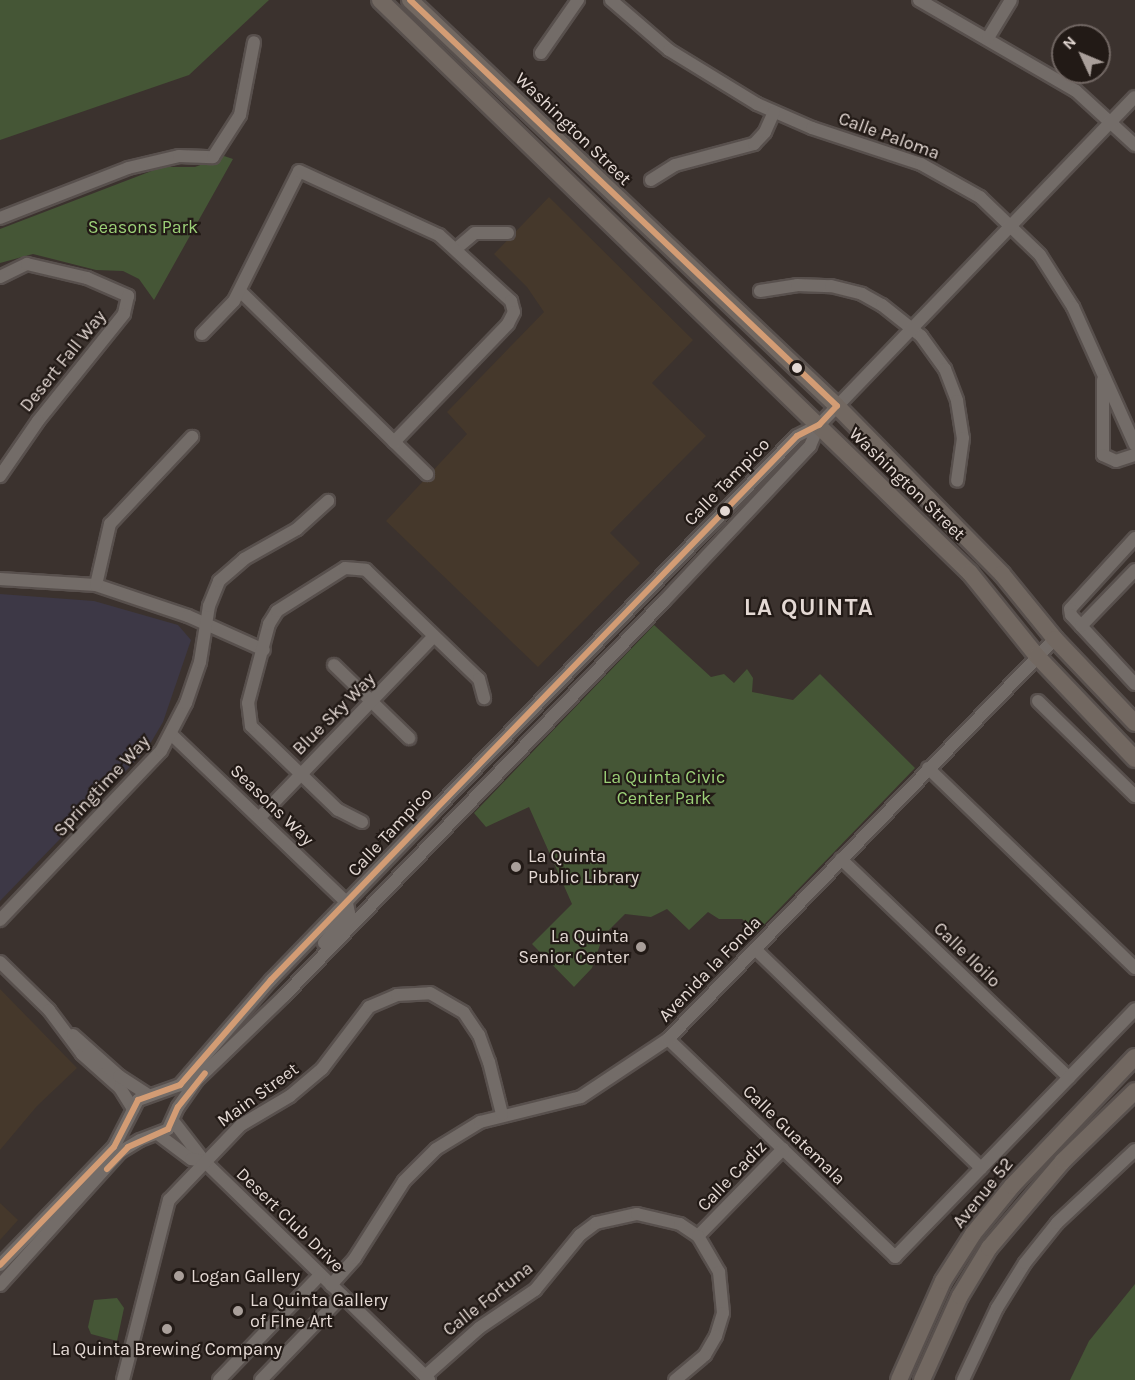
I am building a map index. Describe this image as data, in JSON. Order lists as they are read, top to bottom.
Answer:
{
  "streets": {
    "main road": ["Washington Street", "Avenue 52"],
    "street": [
      "Calle Paloma",
      "Desert Fall Way",
      "Calle Tampico",
      "Blue Sky Way",
      "Springtime Way",
      "Seasons Way",
      "Calle Iloilo",
      "Avenida la Fonda",
      "Main Street",
      "Calle Guatemala",
      "Calle Cadiz",
      "Desert Club Drive",
      "Calle Fortuna"
    ]
  },
  "crossings": [
    ["Washington Street", "Calle Tampico"],
    ["Washington Street", "Avenida la Fonda"],
    ["Calle Paloma", "Calle Tampico"],
    ["Calle Tampico", "Seasons Way"],
    ["Calle Tampico", "Desert Club Drive"],
    ["Blue Sky Way", "Seasons Way"],
    ["Springtime Way", "Seasons Way"],
    ["Calle Iloilo", "Avenida la Fonda"],
    ["Avenida la Fonda", "Main Street"],
    ["Avenida la Fonda", "Calle Guatemala"],
    ["Avenida la Fonda", "Desert Club Drive"],
    ["Main Street", "Desert Club Drive"],
    ["Calle Guatemala", "Calle Cadiz"],
    ["Calle Cadiz", "Calle Fortuna"],
    ["Desert Club Drive", "Calle Fortuna"]
  ],
  "districts": ["LA QUINTA"],
  "parks": ["Seasons Park", "La Quinta Civic Center Park"],
  "places": [
    "La Quinta Public Library",
    "La Quinta Senior Center",
    "Logan Gallery",
    "La Quinta Gallery of FIne Art",
    "La Quinta Brewing Company"
  ],
  "north": "top left"
}
